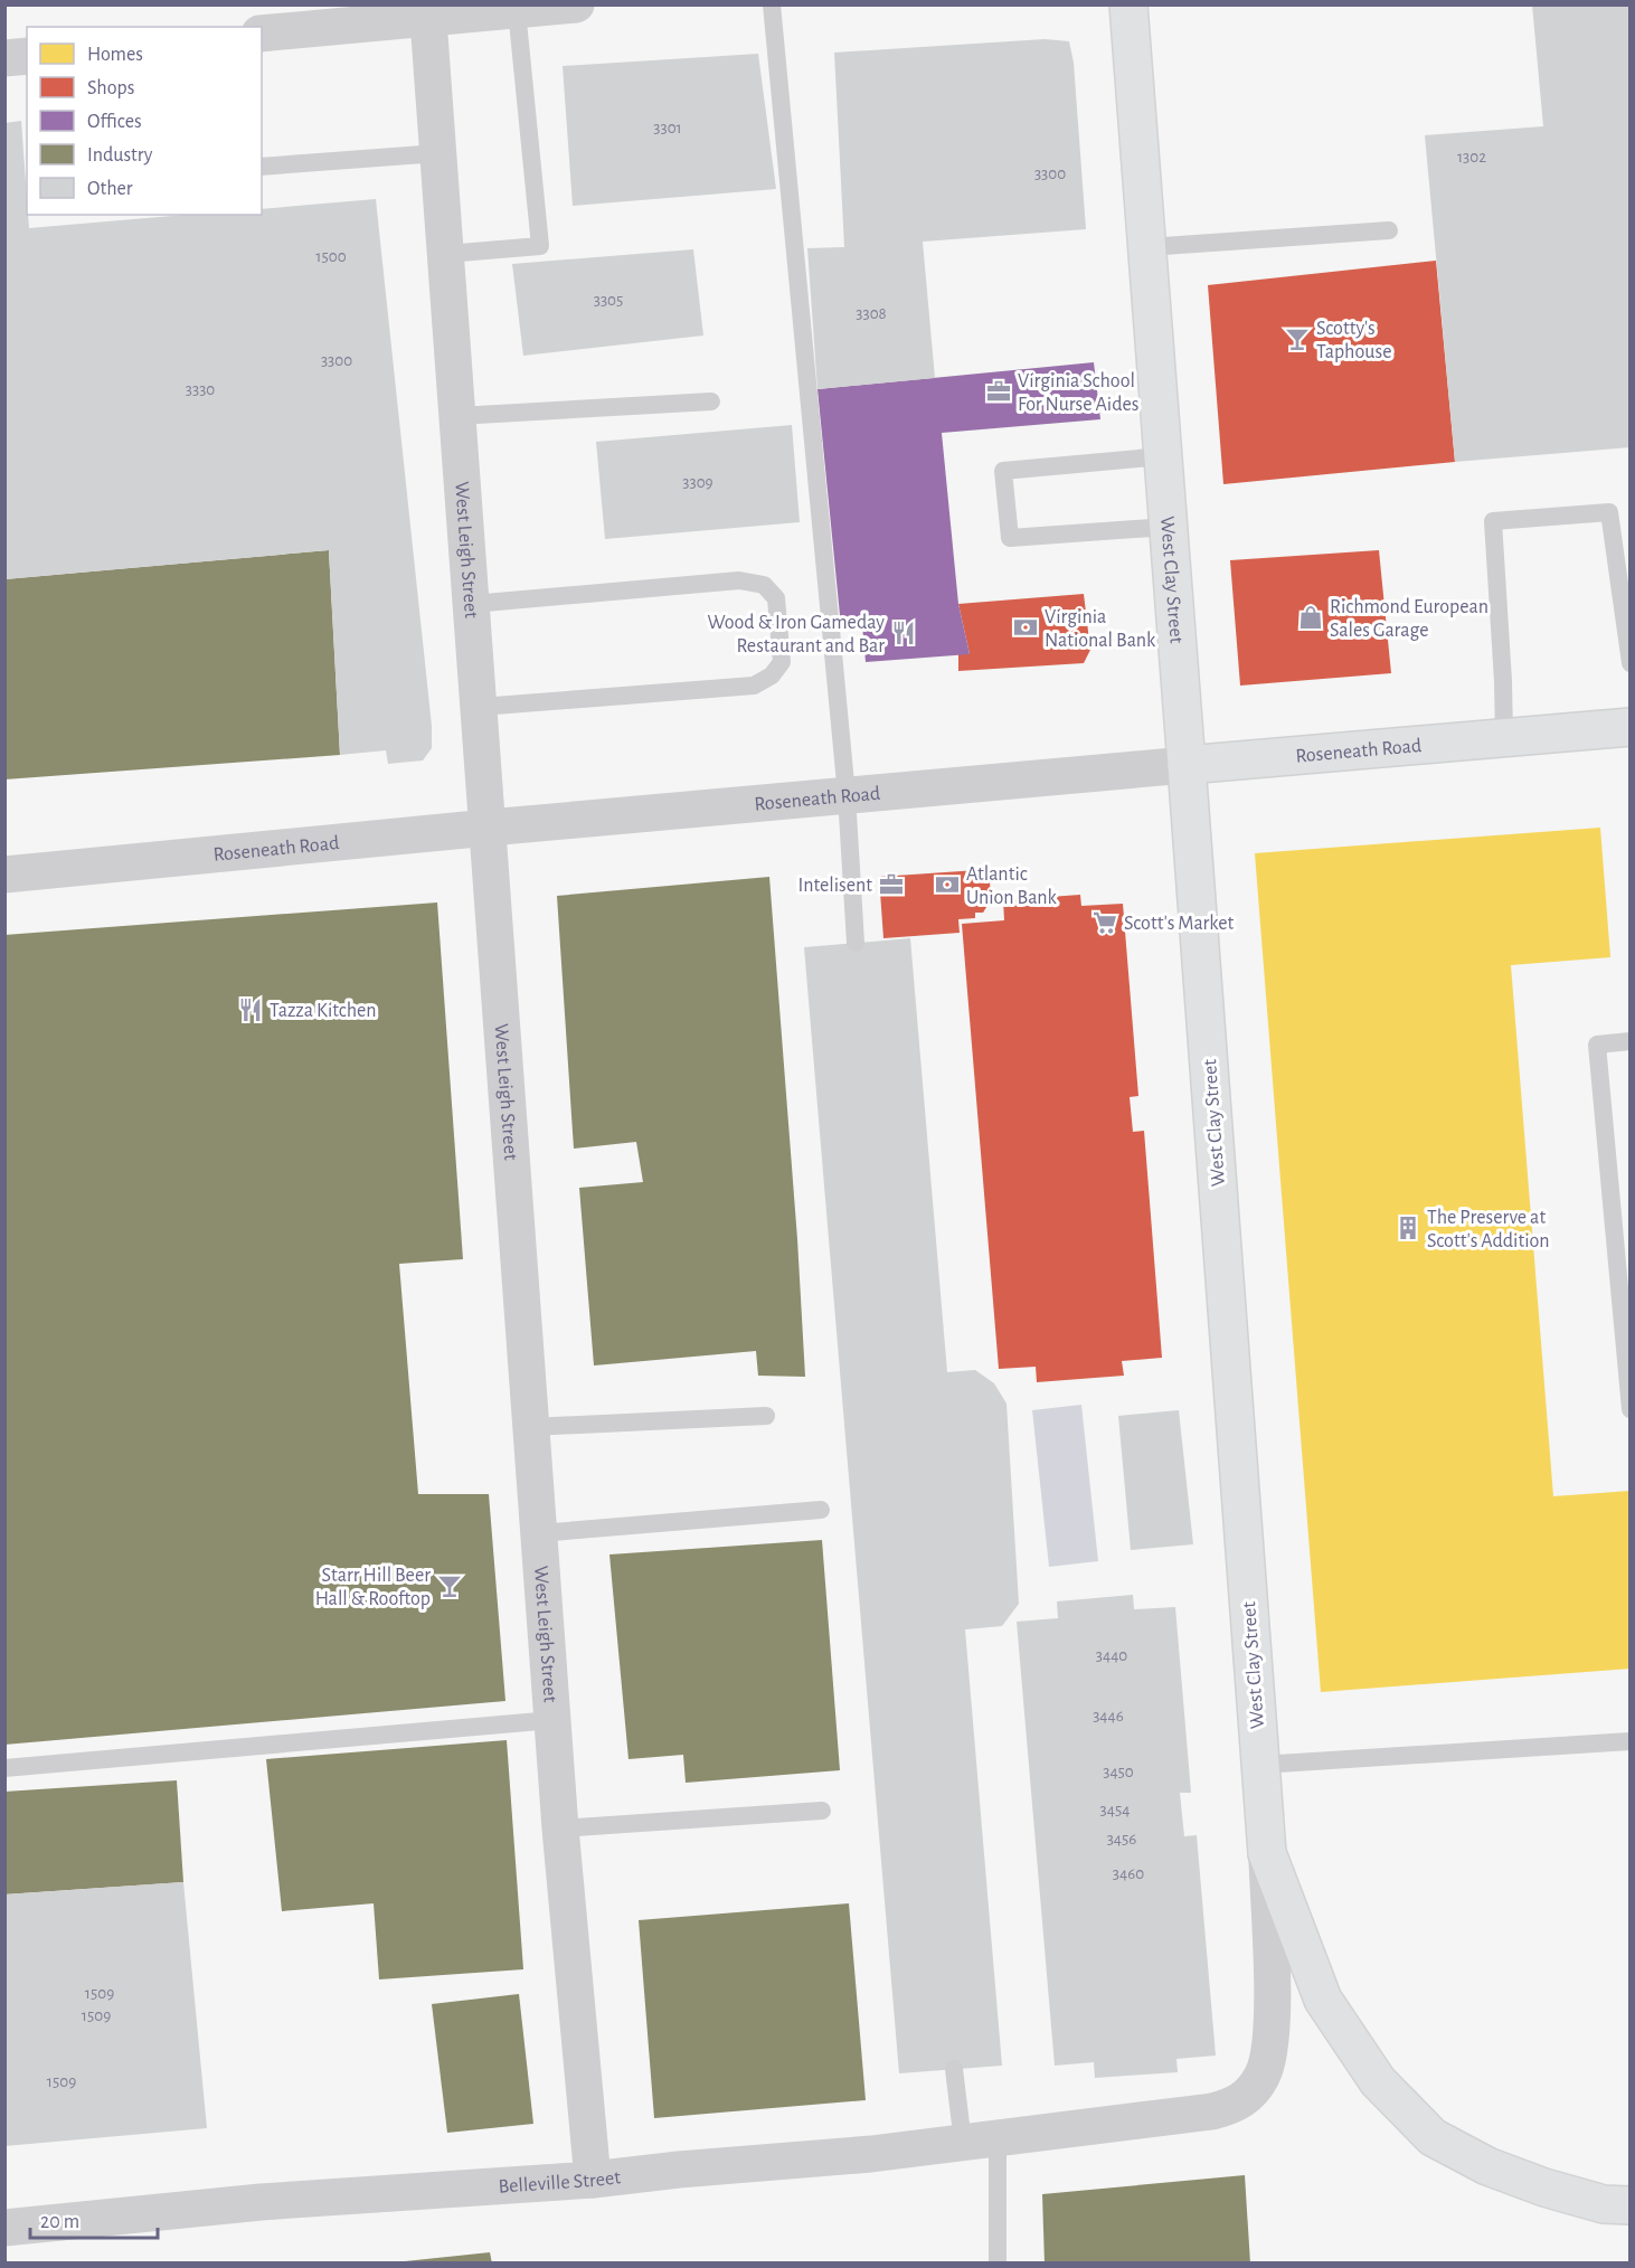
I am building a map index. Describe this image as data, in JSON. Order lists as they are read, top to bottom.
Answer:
{
  "streets": {
    "main road": ["West Clay Street", "Roseneath Road"],
    "street": ["West Leigh Street", "Belleville Street"]
  },
  "crossings": [
    ["West Leigh Street", "Roseneath Road"],
    ["West Leigh Street", "Belleville Street"],
    ["West Clay Street", "Roseneath Road"],
    ["West Clay Street", "Belleville Street"]
  ],
  "places": {
    "bar": ["Scotty's Taphouse", "Starr Hill Beer Hall & Rooftop"],
    "office": ["Virginia School For Nurse Aides", "Intelisent"],
    "shop": ["Richmond European Sales Garage"],
    "bank": ["Virginia National Bank", "Atlantic Union Bank"],
    "restaurant": ["Wood & Iron Gameday Restaurant and Bar", "Tazza Kitchen"],
    "supermarket": ["Scott's Market"],
    "building": ["The Preserve at Scott's Addition"]
  },
  "house_numbers": [
    "3301",
    "1302",
    "3300",
    "1500",
    "3305",
    "3308",
    "3300",
    "3330",
    "3309",
    "3440",
    "3446",
    "3450",
    "3454",
    "3456",
    "3460",
    "1509",
    "1509",
    "1509"
  ],
  "legend": [
    "Homes",
    "Shops",
    "Offices",
    "Industry",
    "Other"
  ],
  "scale_bar": "20 m"
}
